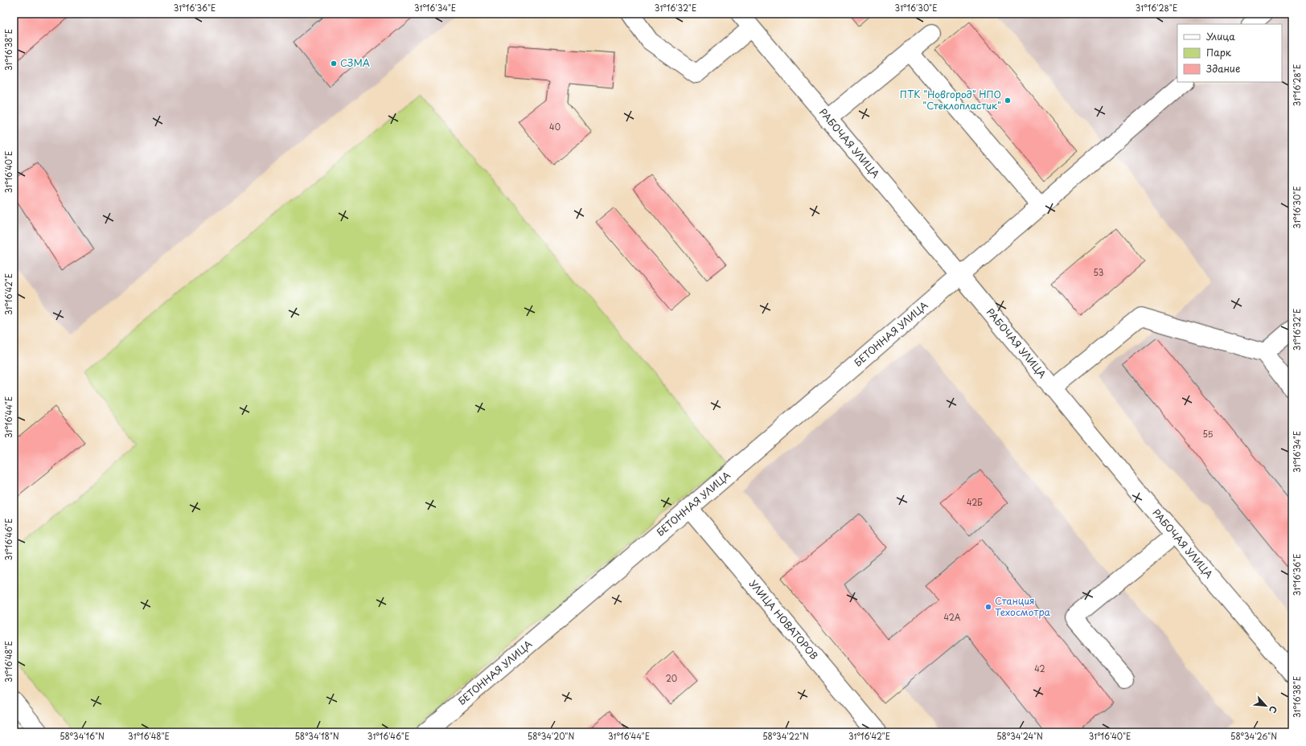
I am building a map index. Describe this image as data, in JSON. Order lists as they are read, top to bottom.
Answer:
{
  "streets": {
    "street": ["РАБОЧАЯ УЛИЦА", "БЕТОННАЯ УЛИЦА", "УЛИЦА НОВАТОРОВ"]
  },
  "crossings": [
    ["РАБОЧАЯ УЛИЦА", "БЕТОННАЯ УЛИЦА"],
    ["БЕТОННАЯ УЛИЦА", "УЛИЦА НОВАТОРОВ"]
  ],
  "places": ["СЗМА", "ПТК \"Новгород\" НПО \"Стеклопластик\"", "Станция Техосмотра"],
  "house_numbers": [
    "40",
    "53",
    "55",
    "42Б",
    "42А",
    "42",
    "20"
  ],
  "legend": ["Улица", "Парк", "Здание"],
  "north": "bottom right",
  "coordinates": [
    "31°16'36\"E",
    "31°16'34\"E",
    "31°16'32\"E",
    "31°16'30\"E",
    "31°16'28\"E",
    "31°16'38\"E",
    "31°16'40\"E",
    "31°16'42\"E",
    "31°16'44\"E",
    "31°16'46\"E",
    "31°16'48\"E",
    "58°34'16\"N",
    "58°34'18\"N",
    "58°34'20\"N",
    "58°34'22\"N",
    "58°34'24\"N",
    "58°34'26\"N"
  ]
}
